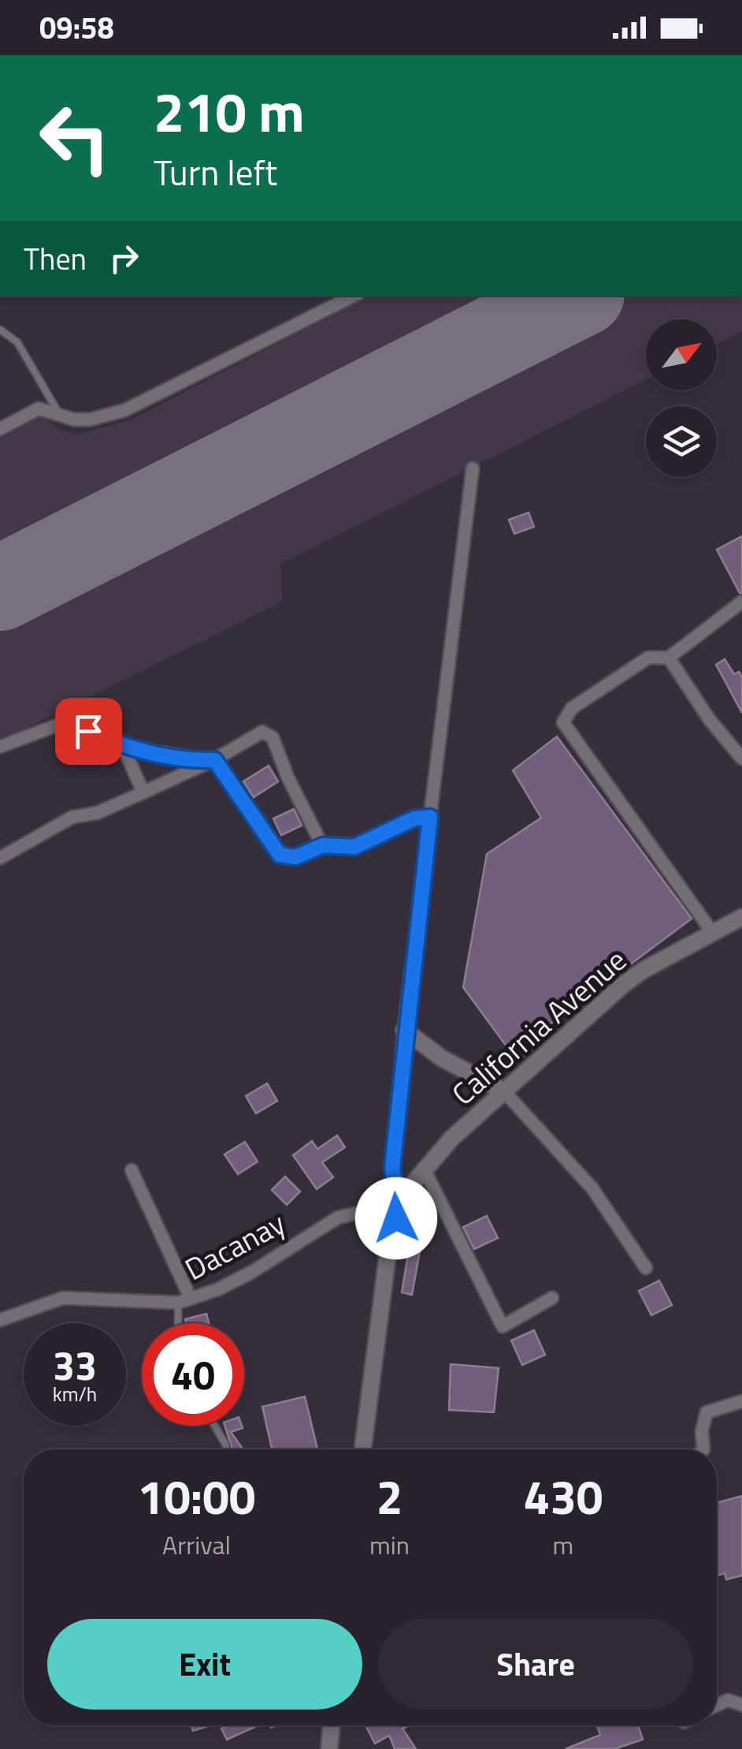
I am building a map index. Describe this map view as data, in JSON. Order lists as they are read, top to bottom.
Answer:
{
  "streets": {
    "street": ["California Avenue", "Dacanay"]
  },
  "crossings": [
    ["California Avenue", "Dacanay"]
  ],
  "north": "top right",
  "page": {
    "status": "09:58",
    "turn": ["210 m", "Turn left"],
    "then": "Then",
    "speed": "33 km/h",
    "limit": "40",
    "eta": [
      "10:00",
      "Arrival",
      "2",
      "min",
      "430",
      "m"
    ],
    "buttons": ["Exit", "Share"]
  }
}
